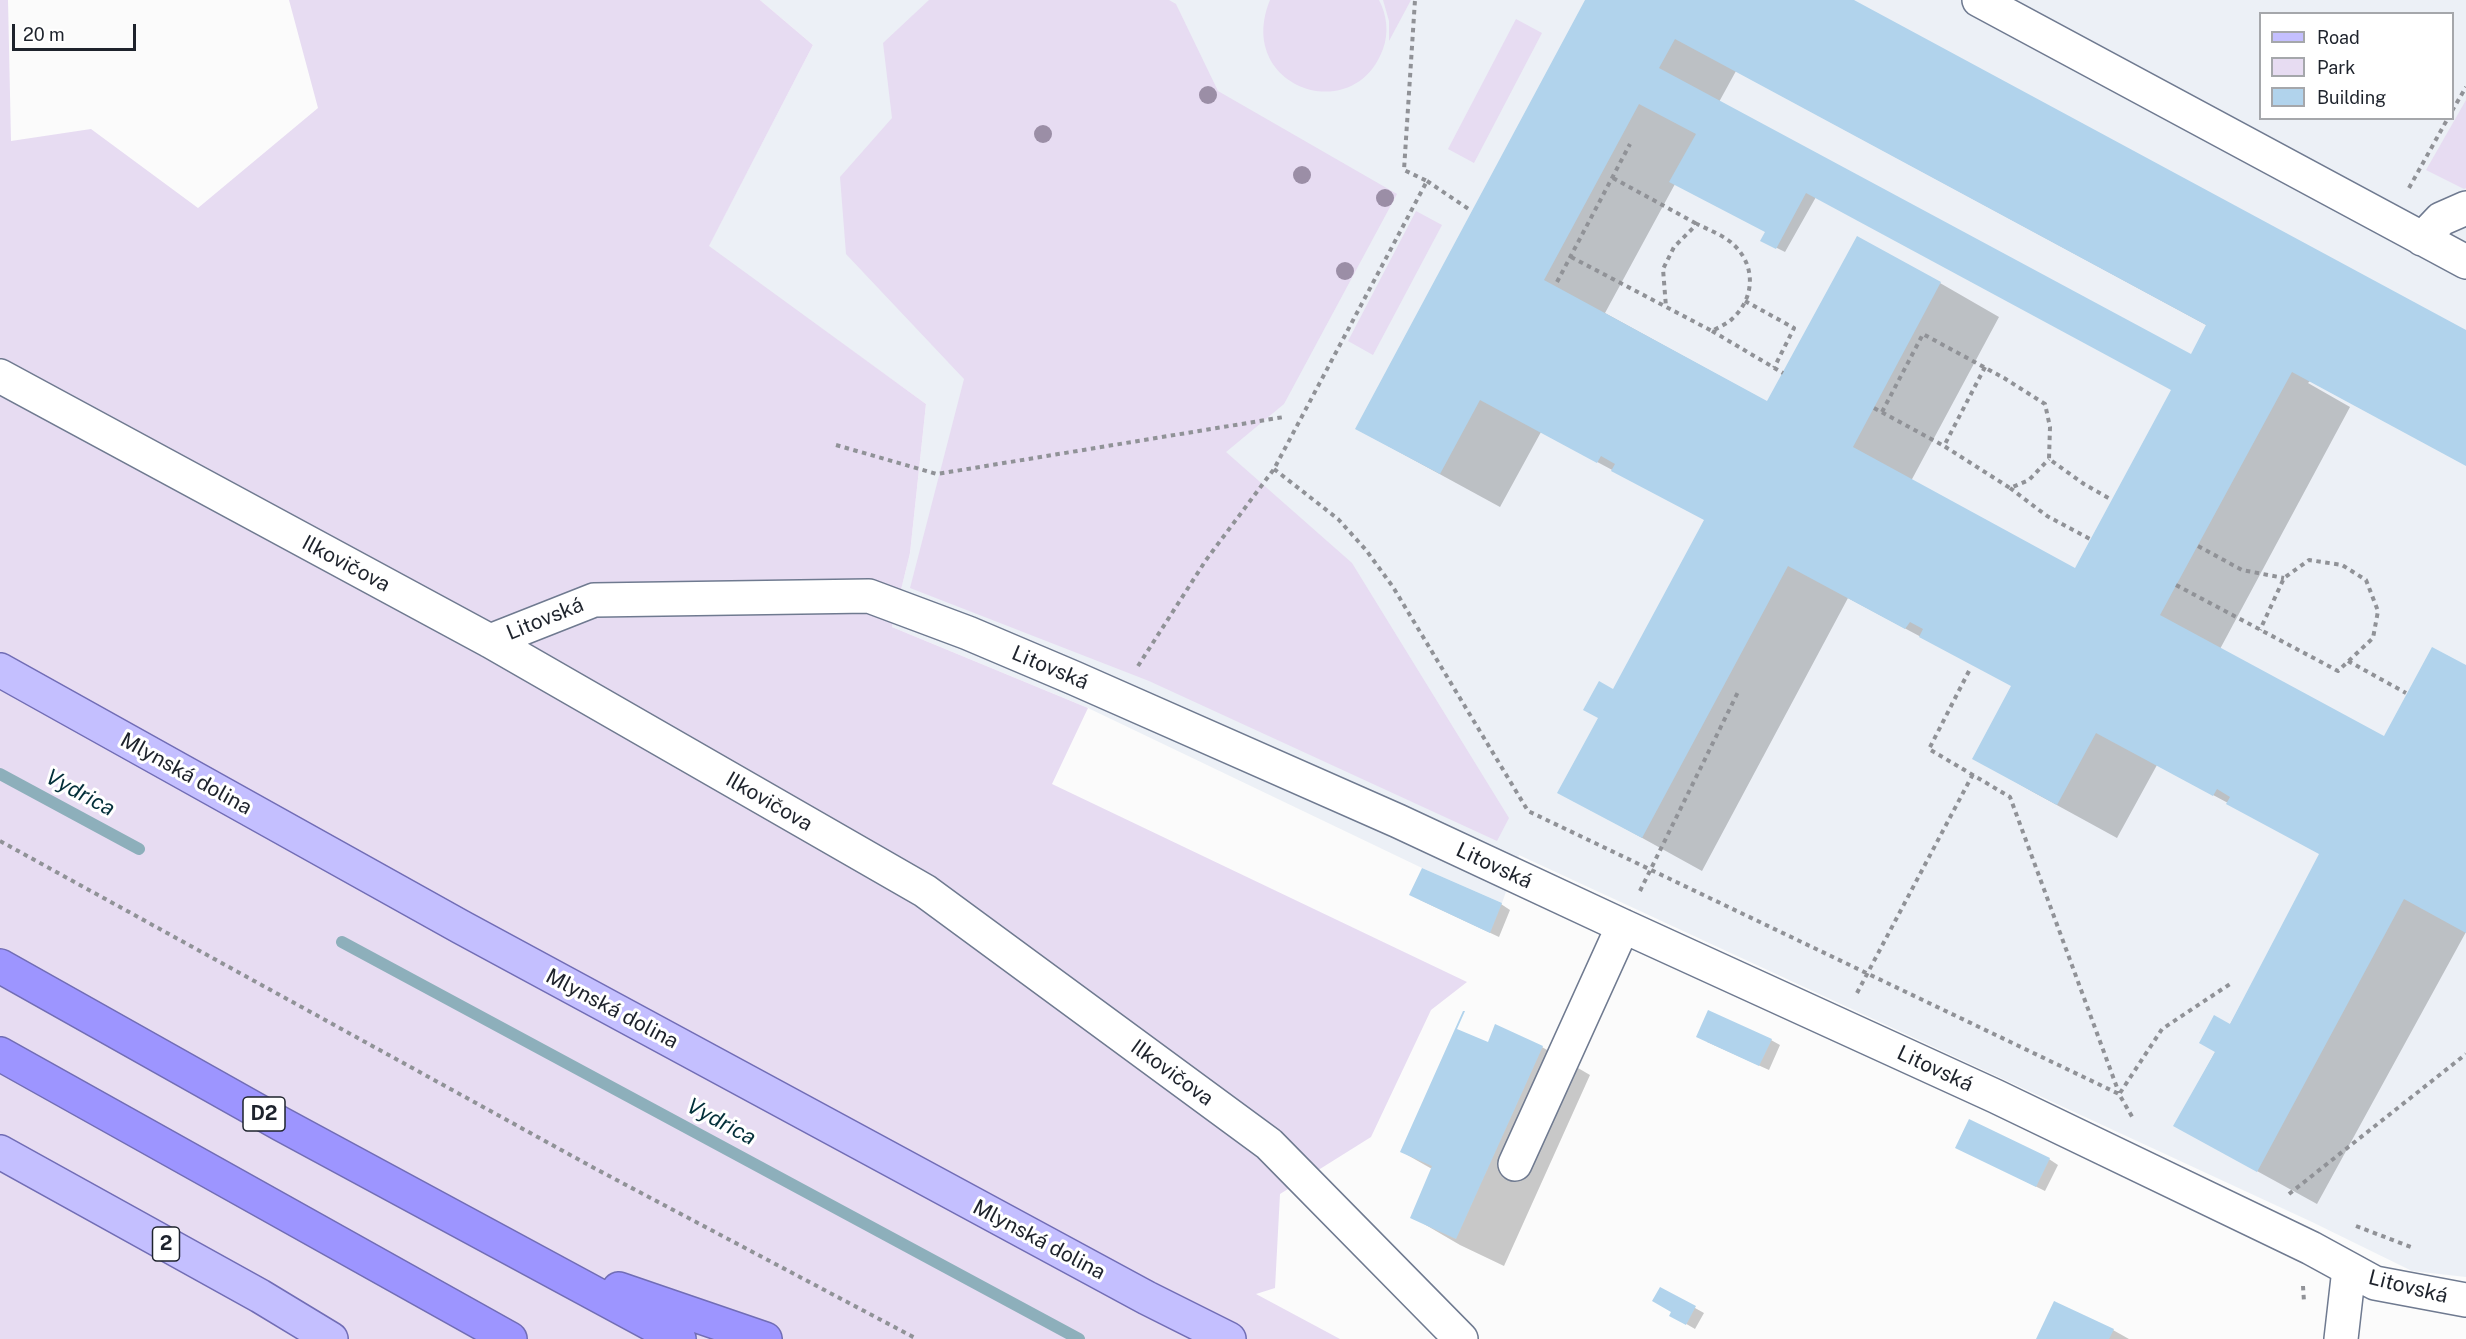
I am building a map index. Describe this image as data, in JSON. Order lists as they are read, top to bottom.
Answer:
{
  "streets": {
    "highway": ["D2"],
    "main road": ["Mlynská dolina", "2"],
    "street": ["Ilkovičova", "Litovská"]
  },
  "crossings": [
    ["Ilkovičova", "Litovská"]
  ],
  "water": ["Vydrica"],
  "legend": ["Road", "Park", "Building"],
  "scale_bar": "20 m"
}
